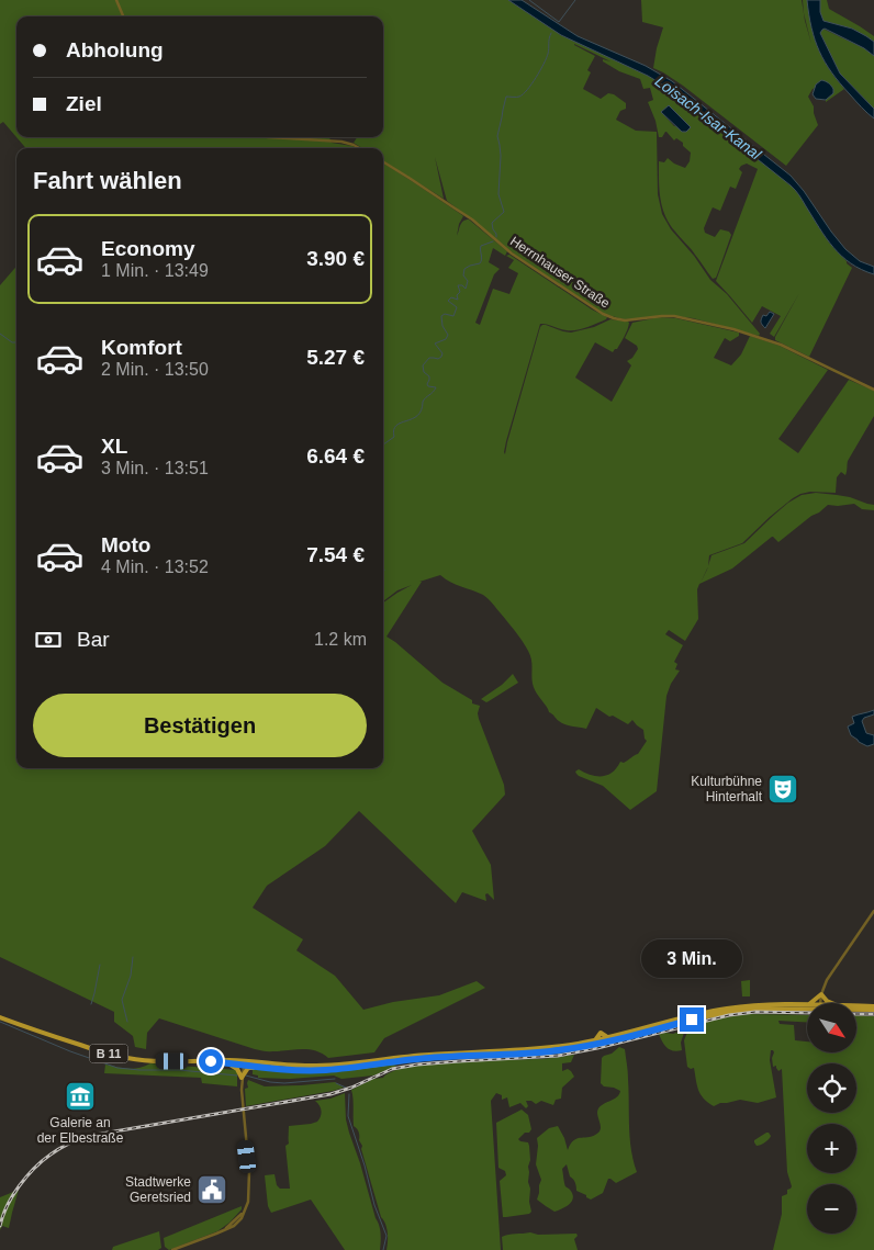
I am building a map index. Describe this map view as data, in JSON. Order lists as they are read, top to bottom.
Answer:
{
  "streets": {
    "main road": ["B 11"],
    "street": ["Herrnhauser Straße"]
  },
  "water": ["Loisach-Isar-Kanal"],
  "places": {
    "theatre": ["Kulturbühne Hinterhalt"],
    "museum": ["Galerie an der Elbestraße"],
    "public building": ["Stadtwerke Geretsried"]
  },
  "north": "bottom right",
  "page": {
    "banner": ["Abholung", "Ziel"],
    "heading": "Fahrt wählen",
    "list": [
      {
        "name": "Economy",
        "note": "1 Min. · 13:49",
        "value": "3.90 €"
      },
      {
        "name": "Komfort",
        "note": "2 Min. · 13:50",
        "value": "5.27 €"
      },
      {
        "name": "XL",
        "note": "3 Min. · 13:51",
        "value": "6.64 €"
      },
      {
        "name": "Moto",
        "note": "4 Min. · 13:52",
        "value": "7.54 €"
      }
    ],
    "pay": ["Bar", "1.2 km"],
    "buttons": "Bestätigen",
    "bubble": "3 Min.",
    "map_buttons": ["+", "−"]
  }
}
